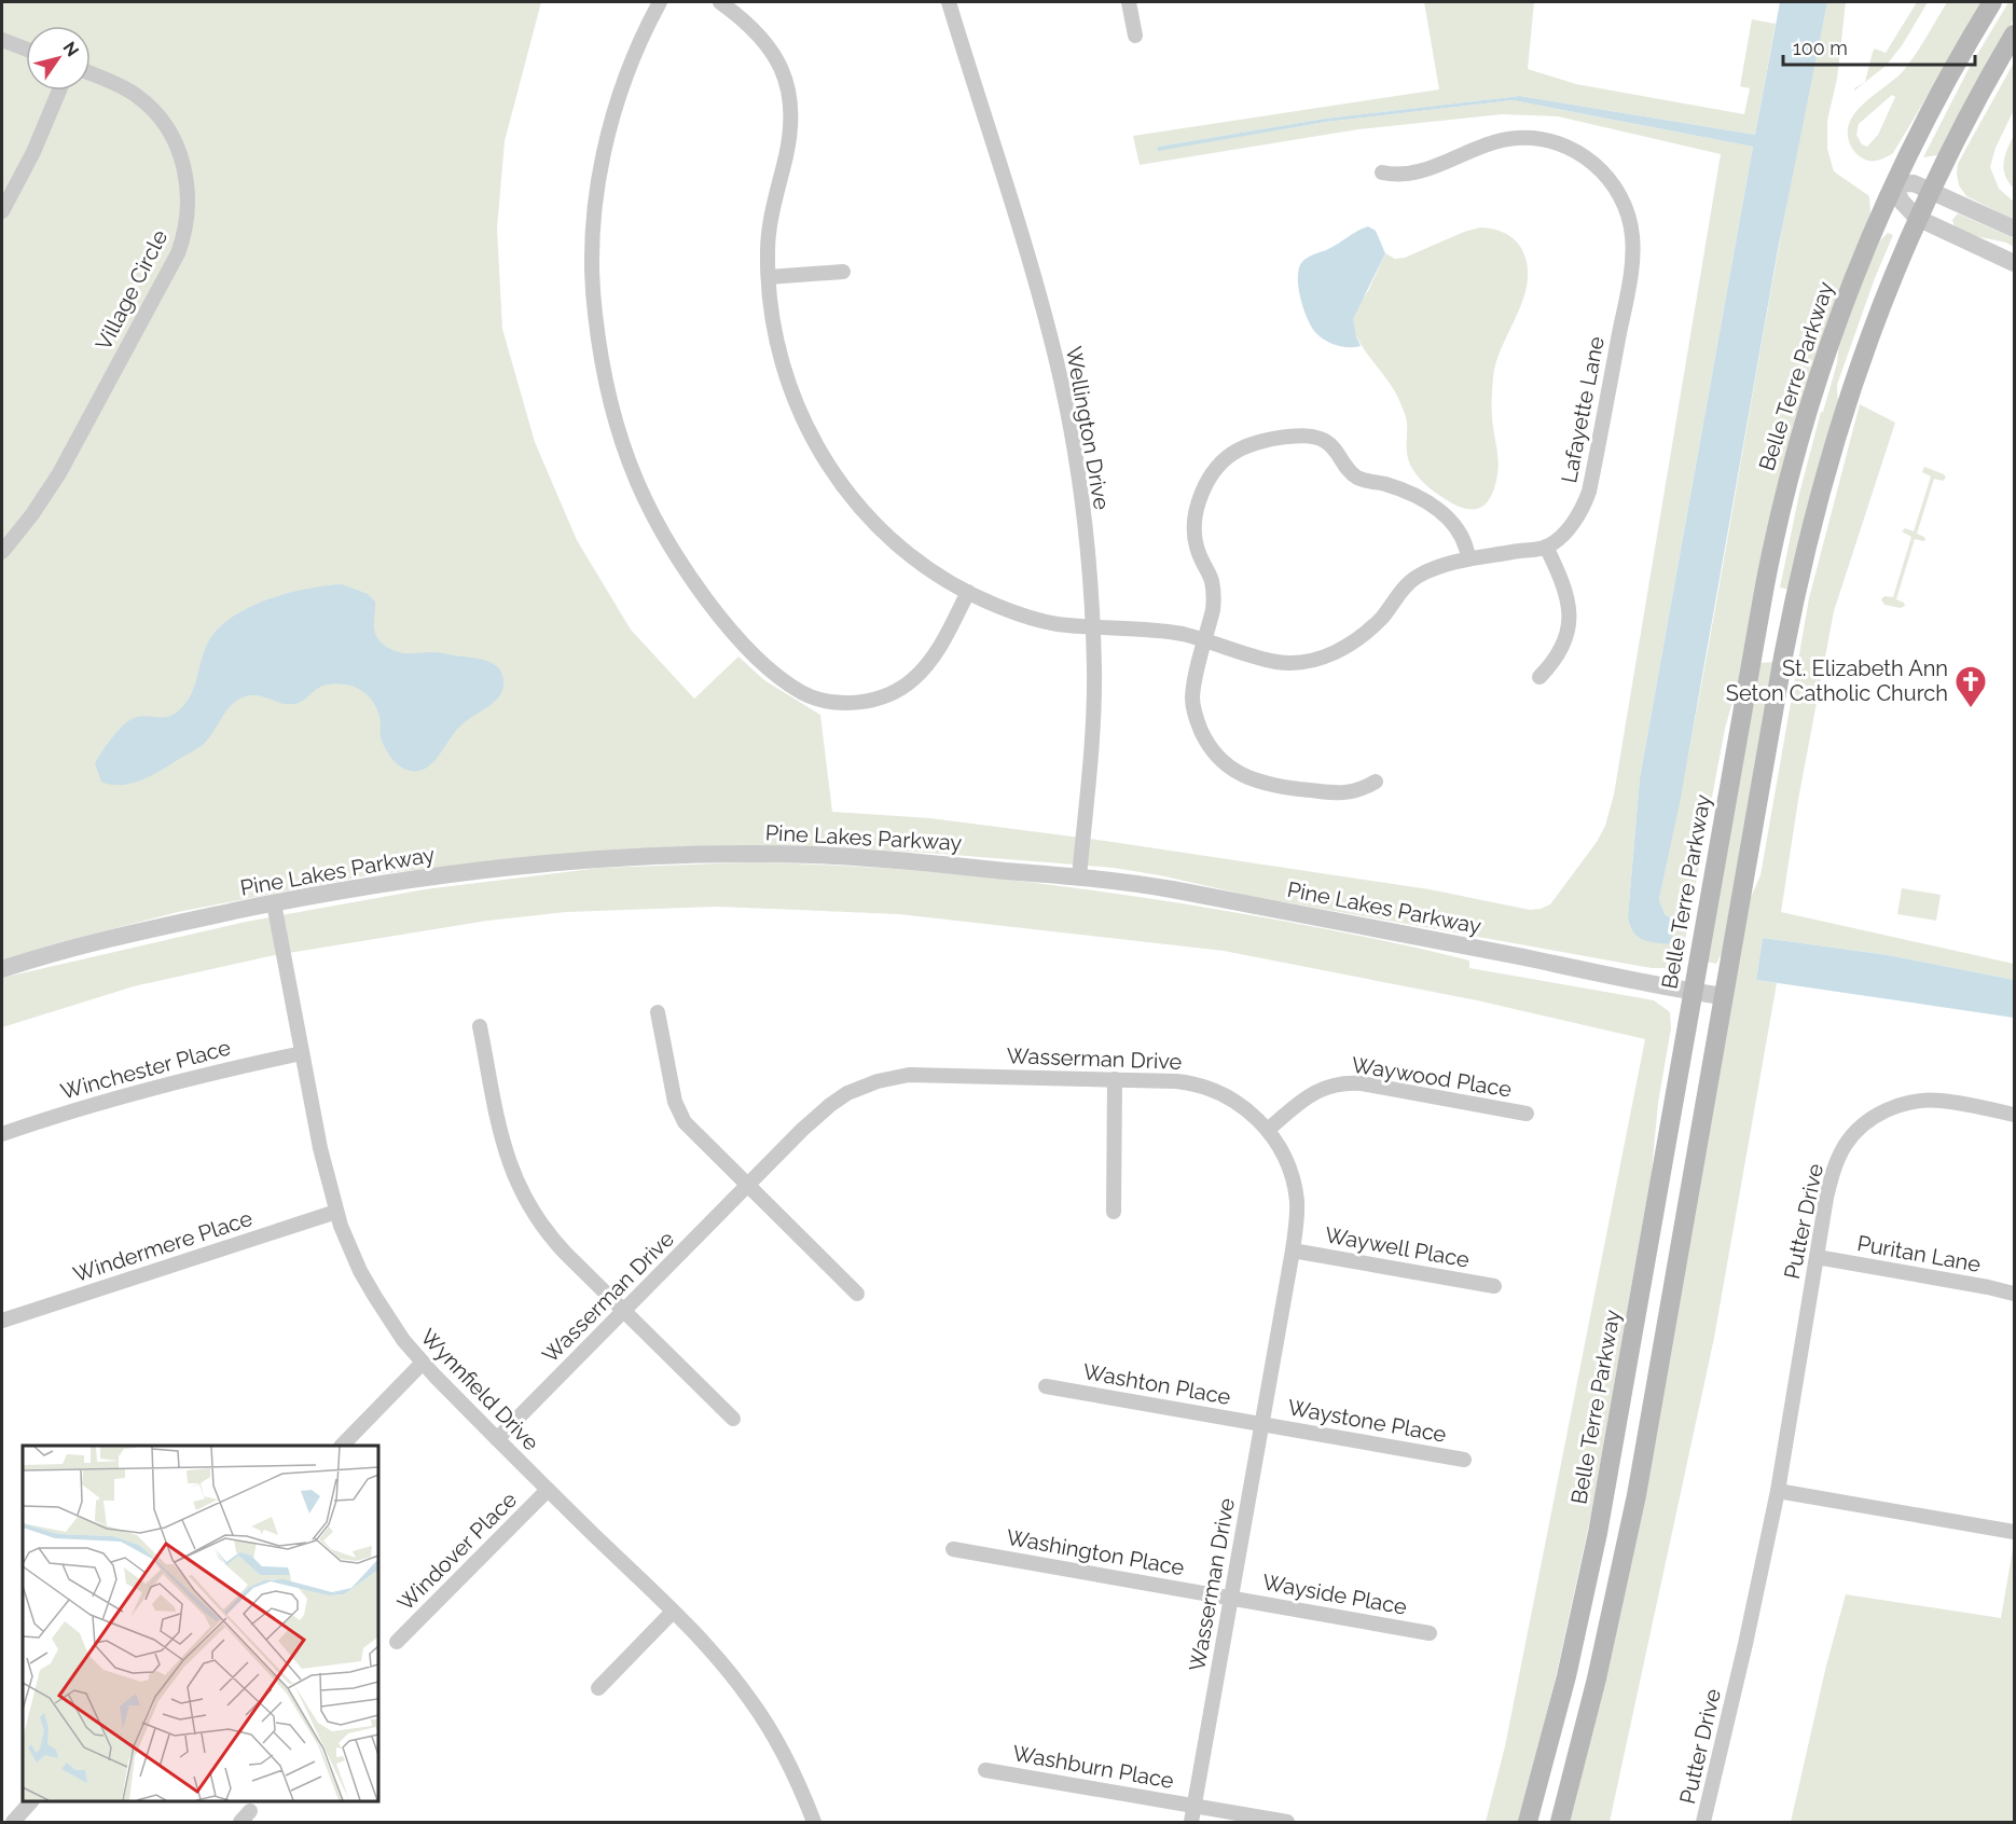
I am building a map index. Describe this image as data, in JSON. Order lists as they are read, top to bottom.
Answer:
{
  "streets": {
    "main road": ["Belle Terre Parkway"],
    "street": [
      "Village Circle",
      "Lafayette Lane",
      "Wellington Drive",
      "Pine Lakes Parkway",
      "Wasserman Drive",
      "Winchester Place",
      "Waywood Place",
      "Putter Drive",
      "Windermere Place",
      "Waywell Place",
      "Puritan Lane",
      "Washton Place",
      "Wynnfield Drive",
      "Waystone Place",
      "Windover Place",
      "Washington Place",
      "Wayside Place",
      "Washburn Place"
    ]
  },
  "crossings": [
    ["Belle Terre Parkway", "Pine Lakes Parkway"],
    ["Wellington Drive", "Pine Lakes Parkway"],
    ["Pine Lakes Parkway", "Wynnfield Drive"],
    ["Wasserman Drive", "Waywood Place"],
    ["Wasserman Drive", "Waywell Place"],
    ["Wasserman Drive", "Washton Place"],
    ["Wasserman Drive", "Wynnfield Drive"],
    ["Wasserman Drive", "Waystone Place"],
    ["Wasserman Drive", "Washington Place"],
    ["Wasserman Drive", "Wayside Place"],
    ["Wasserman Drive", "Washburn Place"],
    ["Winchester Place", "Wynnfield Drive"],
    ["Putter Drive", "Puritan Lane"],
    ["Windermere Place", "Wynnfield Drive"],
    ["Washton Place", "Waystone Place"],
    ["Wynnfield Drive", "Windover Place"],
    ["Washington Place", "Wayside Place"]
  ],
  "places": {
    "church": ["St. Elizabeth Ann Seton Catholic Church"]
  },
  "scale_bar": "100 m",
  "north": "top right"
}
